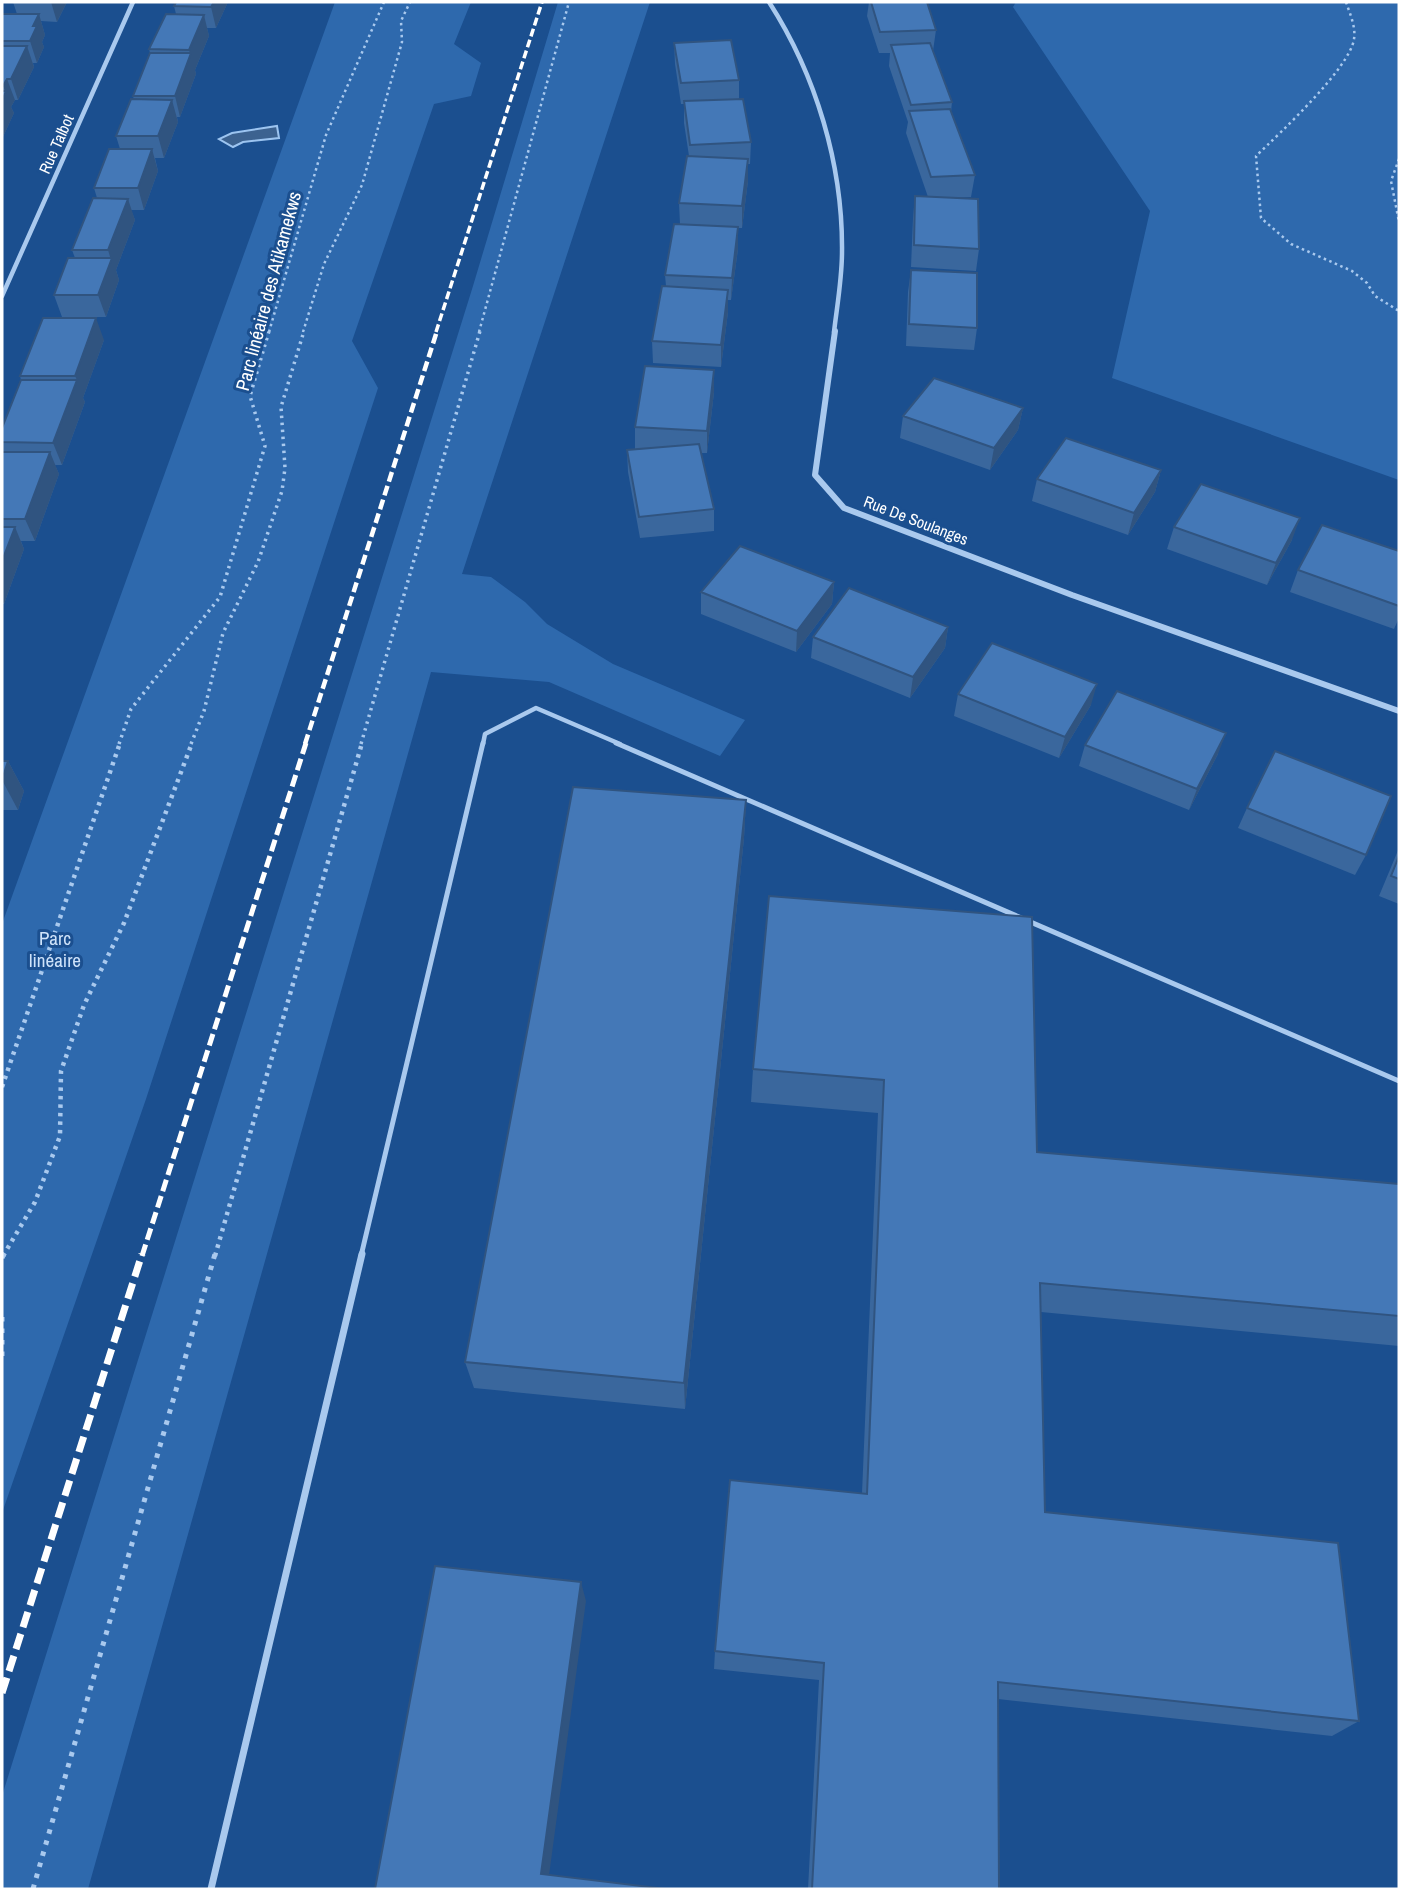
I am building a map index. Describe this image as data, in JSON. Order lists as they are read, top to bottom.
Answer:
{
  "streets": {
    "street": ["Rue Talbot", "Rue De Soulanges"],
    "path": ["Parc linéaire des Atikamekws"]
  },
  "parks": ["Parc linéaire"]
}
